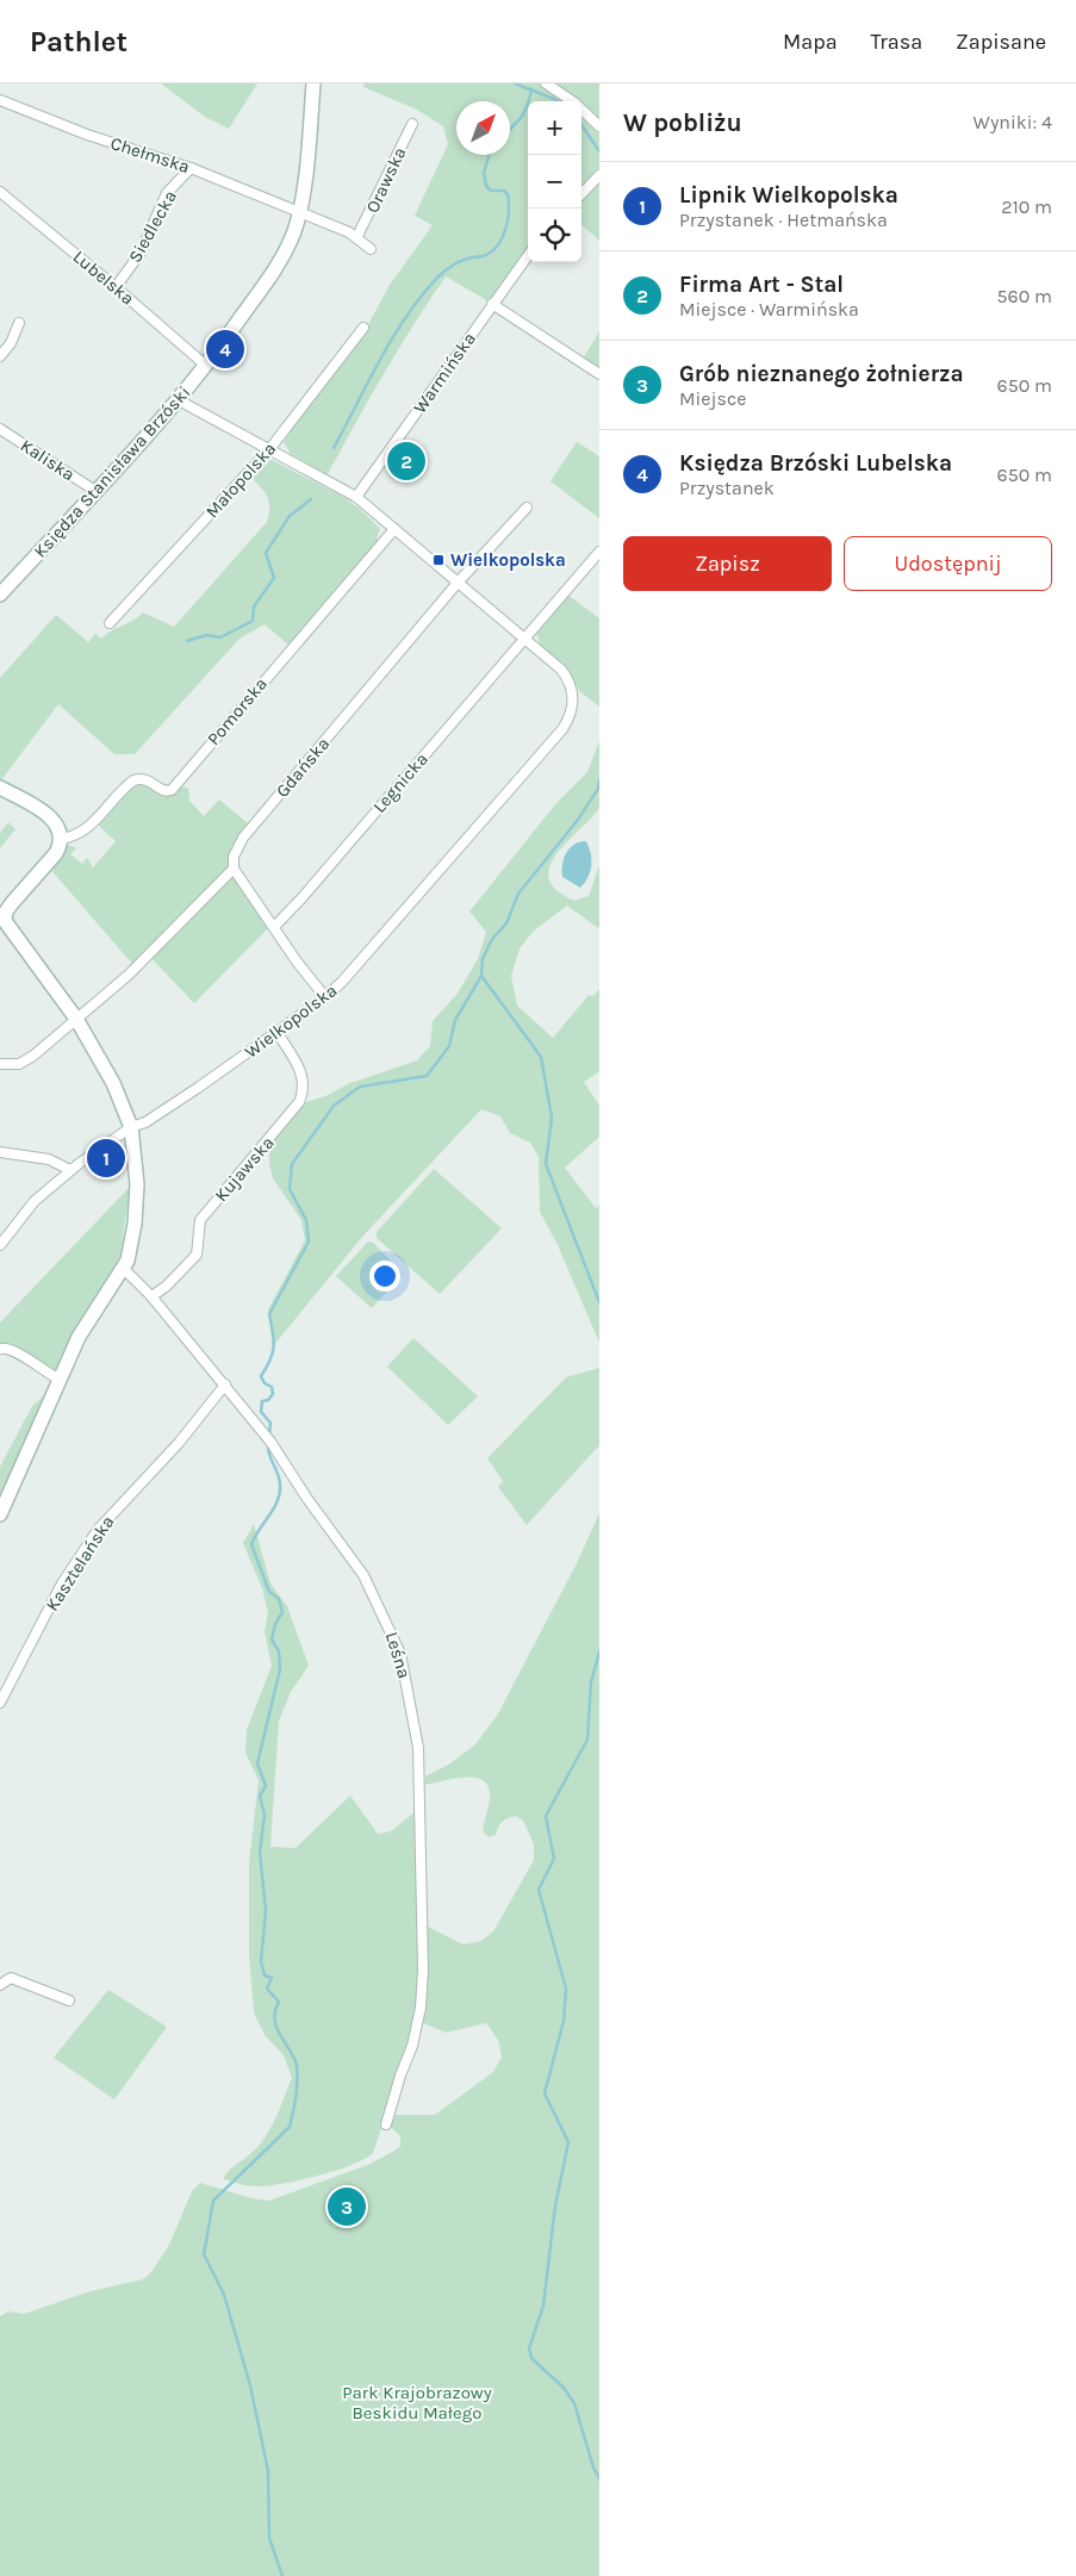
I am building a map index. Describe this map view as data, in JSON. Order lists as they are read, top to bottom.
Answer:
{
  "streets": {
    "street": [
      "Chełmska",
      "Orawska",
      "Siedlecka",
      "Lubelska",
      "Warmińska",
      "Kaliska",
      "Księdza Stanisława Brzóski",
      "Małopolska",
      "Pomorska",
      "Gdańska",
      "Legnicka",
      "Wielkopolska",
      "Kujawska",
      "Kasztelańska",
      "Leśna"
    ]
  },
  "crossings": [
    ["Chełmska", "Siedlecka"],
    ["Chełmska", "Księdza Stanisława Brzóski"],
    ["Siedlecka", "Lubelska"],
    ["Lubelska", "Księdza Stanisława Brzóski"],
    ["Warmińska", "Wielkopolska"],
    ["Kaliska", "Księdza Stanisława Brzóski"],
    ["Księdza Stanisława Brzóski", "Wielkopolska"],
    ["Małopolska", "Wielkopolska"],
    ["Pomorska", "Wielkopolska"],
    ["Gdańska", "Wielkopolska"],
    ["Legnicka", "Wielkopolska"],
    ["Wielkopolska", "Kujawska"],
    ["Kujawska", "Leśna"],
    ["Kasztelańska", "Leśna"]
  ],
  "parks": ["Park Krajobrazowy Beskidu Małego"],
  "places": {
    "transit": ["Wielkopolska"]
  },
  "north": "top right",
  "page": {
    "header": "Pathlet",
    "nav": ["Mapa", "Trasa", "Zapisane"],
    "heading": ["W pobliżu", "Wyniki: 4"],
    "map_buttons": ["+", "−"],
    "list": [
      {
        "mark": "1",
        "name": "Lipnik Wielkopolska",
        "note": "Przystanek · Hetmańska",
        "value": "210 m"
      },
      {
        "mark": "2",
        "name": "Firma Art - Stal",
        "note": "Miejsce · Warmińska",
        "value": "560 m"
      },
      {
        "mark": "3",
        "name": "Grób nieznanego żołnierza",
        "note": "Miejsce",
        "value": "650 m"
      },
      {
        "mark": "4",
        "name": "Księdza Brzóski Lubelska",
        "note": "Przystanek",
        "value": "650 m"
      }
    ],
    "pins": [
      "4",
      "2",
      "1",
      "3"
    ],
    "buttons": ["Zapisz", "Udostępnij"]
  }
}
